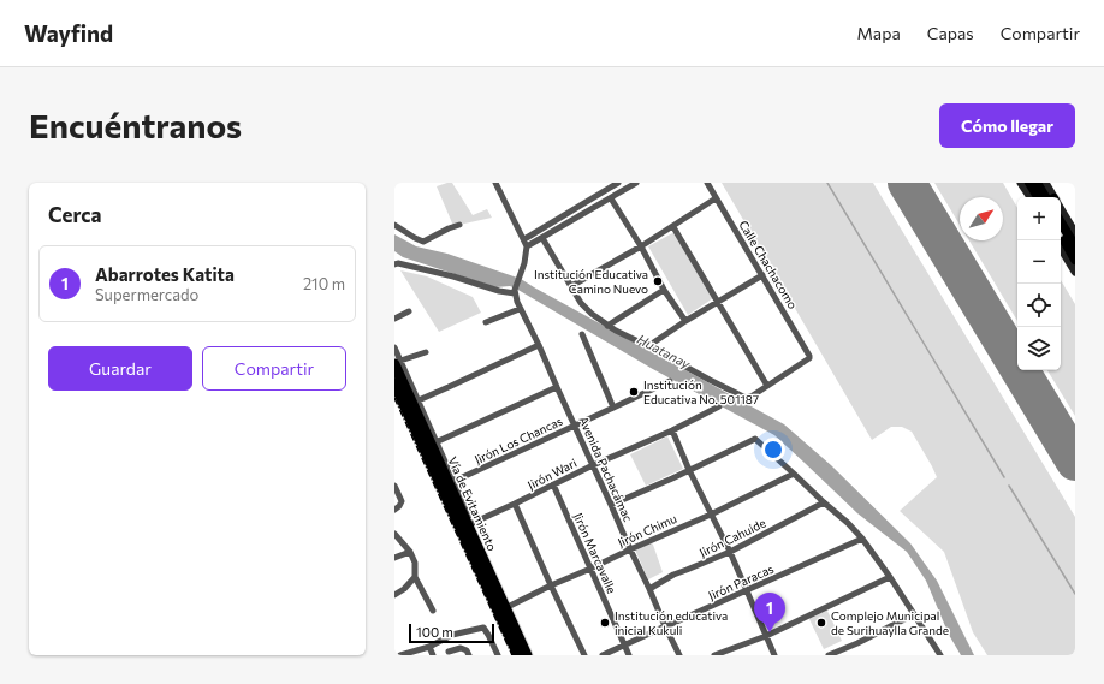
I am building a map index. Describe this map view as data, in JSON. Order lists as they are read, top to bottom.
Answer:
{
  "streets": {
    "highway": ["Vía de Evitamiento"],
    "street": [
      "Calle Chachacomo",
      "Jirón Los Chancas",
      "Avenida Pachacámac",
      "Jirón Wari",
      "Jirón Chimu",
      "Jirón Cahuide",
      "Jirón Marcavalle",
      "Jirón Paracas"
    ]
  },
  "crossings": [
    ["Jirón Los Chancas", "Avenida Pachacámac"],
    ["Avenida Pachacámac", "Jirón Wari"],
    ["Avenida Pachacámac", "Jirón Chimu"],
    ["Avenida Pachacámac", "Jirón Cahuide"],
    ["Avenida Pachacámac", "Jirón Paracas"],
    ["Jirón Wari", "Jirón Marcavalle"],
    ["Jirón Chimu", "Jirón Marcavalle"],
    ["Jirón Marcavalle", "Jirón Paracas"]
  ],
  "water": ["Huatanay"],
  "places": [
    "Institución Educativa Camino Nuevo",
    "Institución Educativa No. 501187",
    "Institución educativa inicial Kukuli",
    "Complejo Municipal de Surihuaylla Grande"
  ],
  "scale_bar": "100 m",
  "north": "top right",
  "page": {
    "header": "Wayfind",
    "nav": ["Mapa", "Capas", "Compartir"],
    "buttons": [
      "Cómo llegar",
      ["Guardar", "Compartir"]
    ],
    "title": "Encuéntranos",
    "heading": "Cerca",
    "map_buttons": ["+", "−"],
    "list": [
      {
        "mark": "1",
        "name": "Abarrotes Katita",
        "note": "Supermercado",
        "value": "210 m"
      }
    ],
    "pins": "1",
    "scale": "100 m"
  }
}
